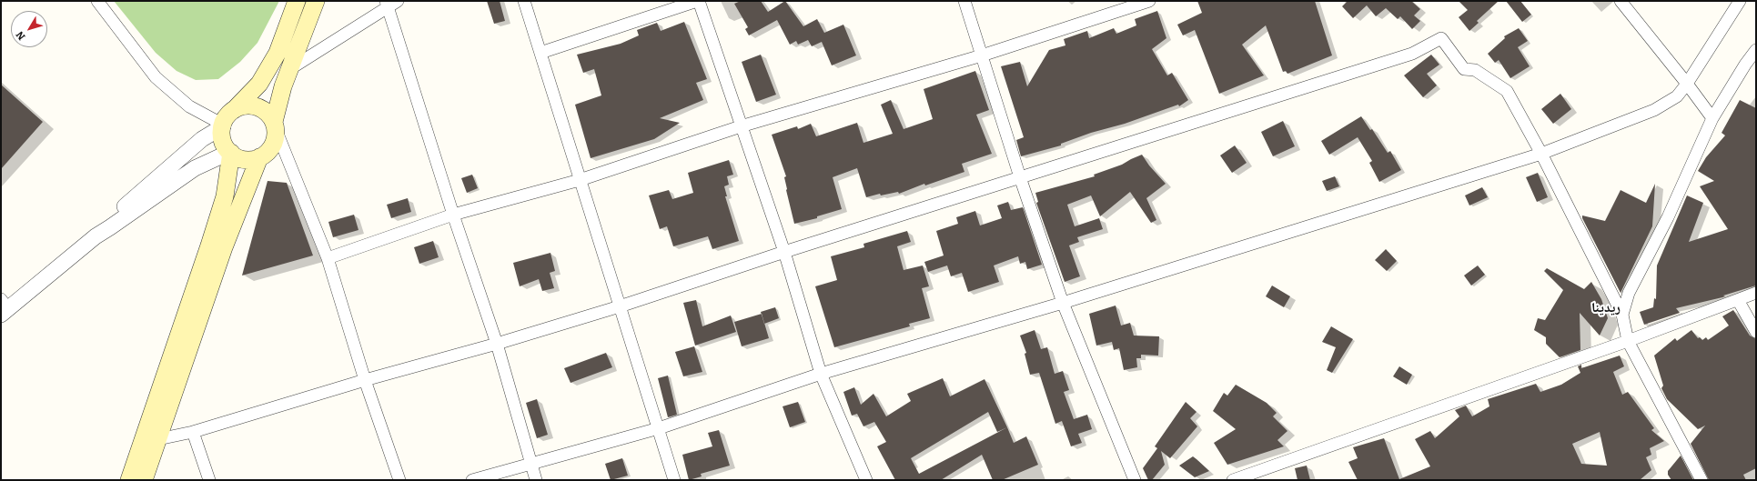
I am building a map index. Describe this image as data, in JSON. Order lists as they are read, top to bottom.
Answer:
{
  "districts": ["ريدينا"],
  "north": "bottom left"
}
